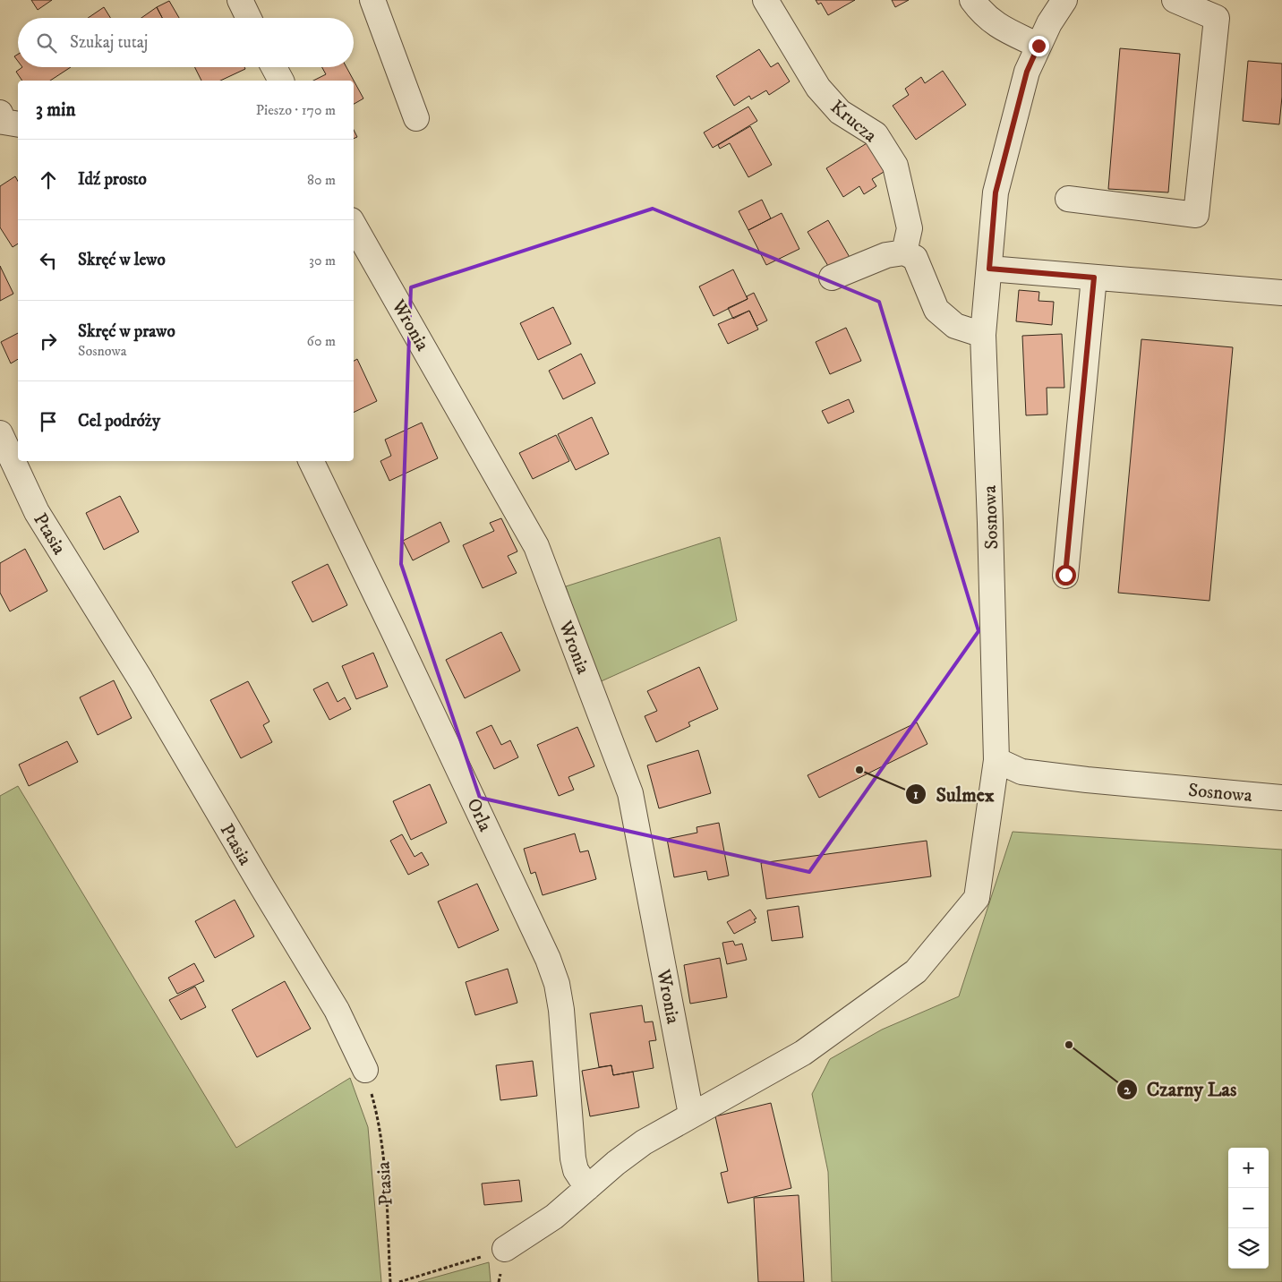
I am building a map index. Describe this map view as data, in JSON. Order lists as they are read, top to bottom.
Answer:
{
  "streets": {
    "street": [
      "Krucza",
      "Wronia",
      "Sosnowa",
      "Ptasia",
      "Orla"
    ]
  },
  "places": ["Sulmex", "Czarny Las"],
  "page": {
    "search": "Szukaj tutaj",
    "heading": ["3 min", "Pieszo · 170 m"],
    "list": [
      ["Idź prosto", "80 m"],
      ["Skręć w lewo", "30 m"],
      ["Skręć w prawo", "Sosnowa", "60 m"],
      "Cel podróży"
    ],
    "map_buttons": ["+", "−"]
  }
}
